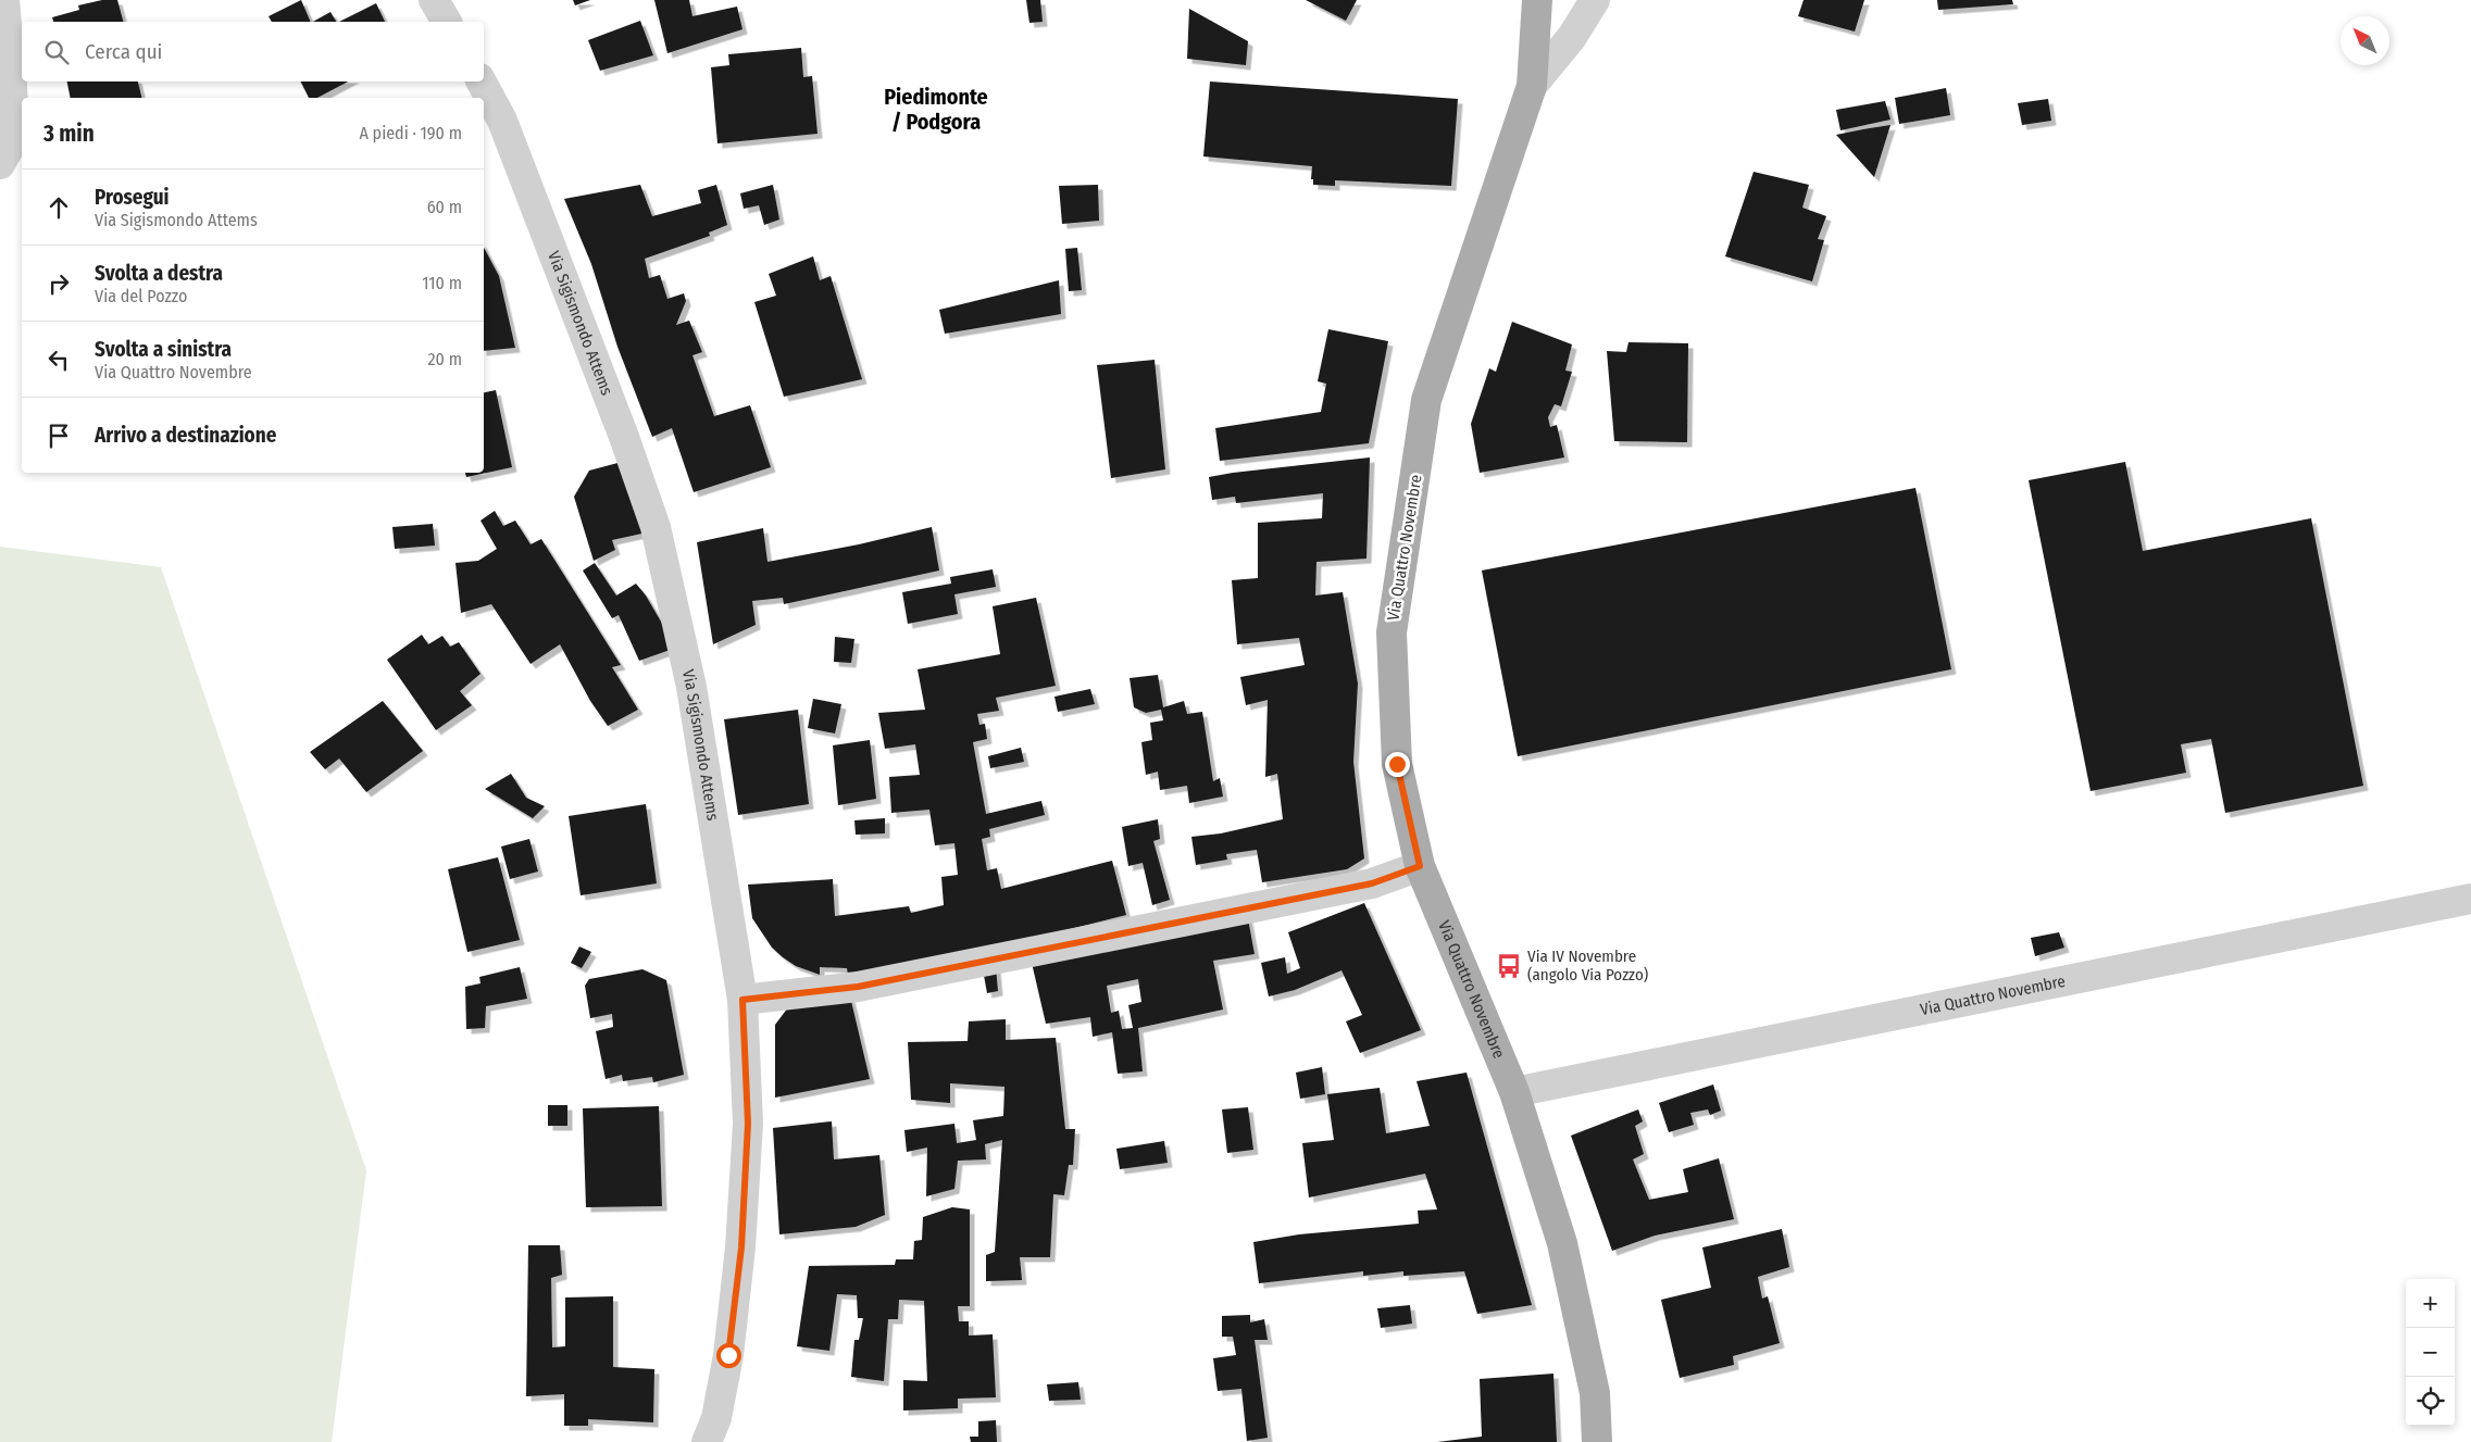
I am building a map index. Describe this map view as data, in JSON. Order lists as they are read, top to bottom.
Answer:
{
  "streets": {
    "main road": ["Via Quattro Novembre"],
    "street": ["Via Sigismondo Attems"]
  },
  "districts": ["Piedimonte / Podgora"],
  "places": {
    "bus stop": ["Via IV Novembre (angolo Via Pozzo)"]
  },
  "north": "top left",
  "page": {
    "search": "Cerca qui",
    "heading": ["3 min", "A piedi · 190 m"],
    "list": [
      ["Prosegui", "Via Sigismondo Attems", "60 m"],
      ["Svolta a destra", "Via del Pozzo", "110 m"],
      ["Svolta a sinistra", "Via Quattro Novembre", "20 m"],
      "Arrivo a destinazione"
    ],
    "map_buttons": ["+", "−"]
  }
}
